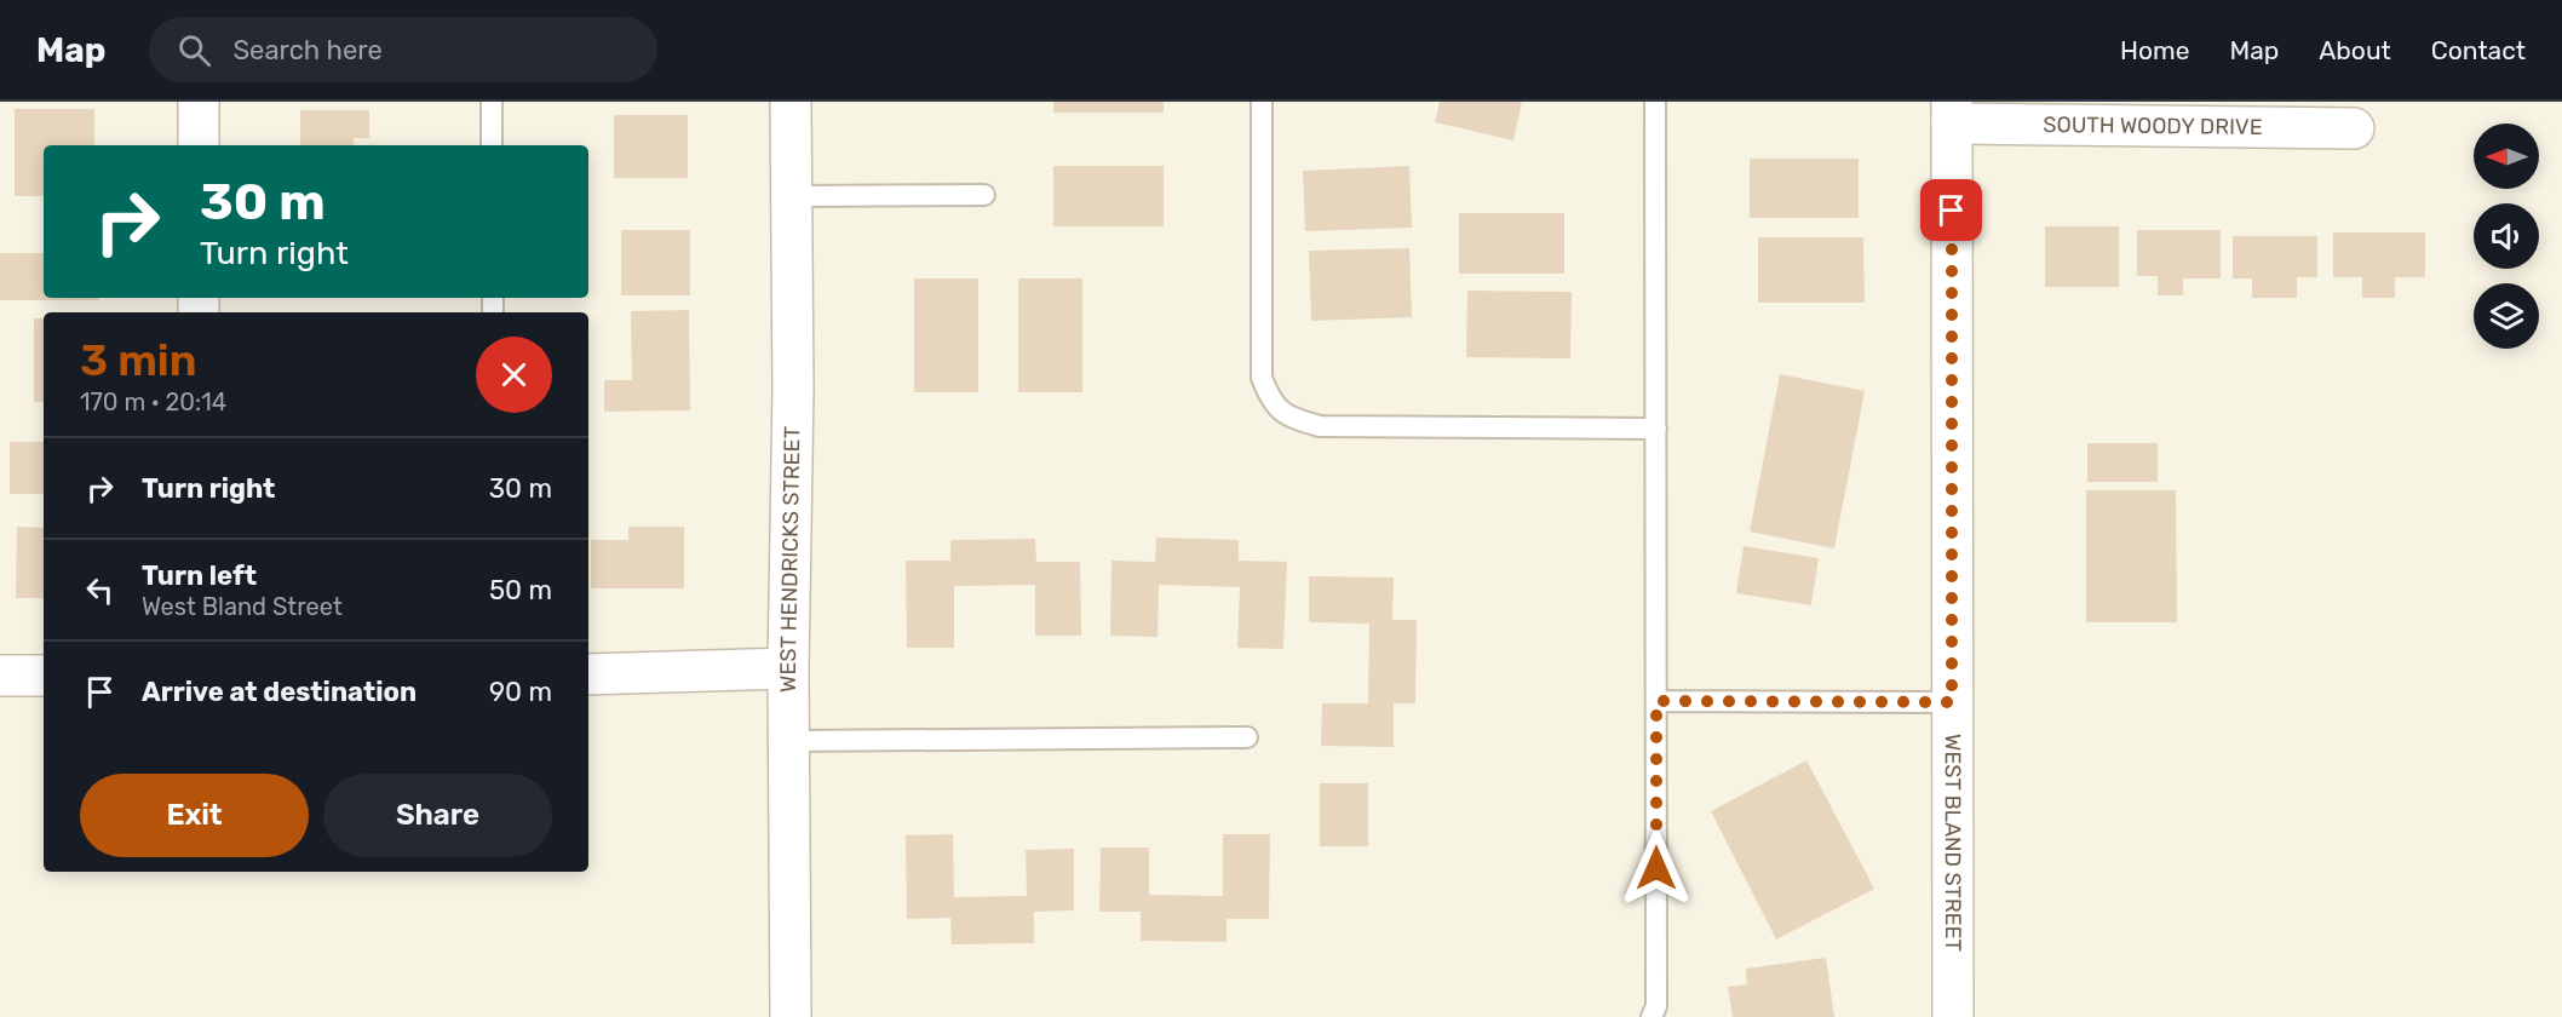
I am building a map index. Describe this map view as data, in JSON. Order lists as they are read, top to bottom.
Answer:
{
  "streets": {
    "street": ["SOUTH WOODY DRIVE", "WEST HENDRICKS STREET", "WEST BLAND STREET"]
  },
  "crossings": [
    ["SOUTH WOODY DRIVE", "WEST BLAND STREET"]
  ],
  "north": "left",
  "page": {
    "header": "Map",
    "search": "Search here",
    "nav": [
      "Home",
      "Map",
      "About",
      "Contact"
    ],
    "turn": ["30 m", "Turn right"],
    "heading": ["3 min", "170 m · 20:14"],
    "list": [
      {
        "name": "Turn right",
        "value": "30 m"
      },
      {
        "name": "Turn left",
        "note": "West Bland Street",
        "value": "50 m"
      },
      {
        "name": "Arrive at destination",
        "value": "90 m"
      }
    ],
    "buttons": ["Exit", "Share"]
  }
}
